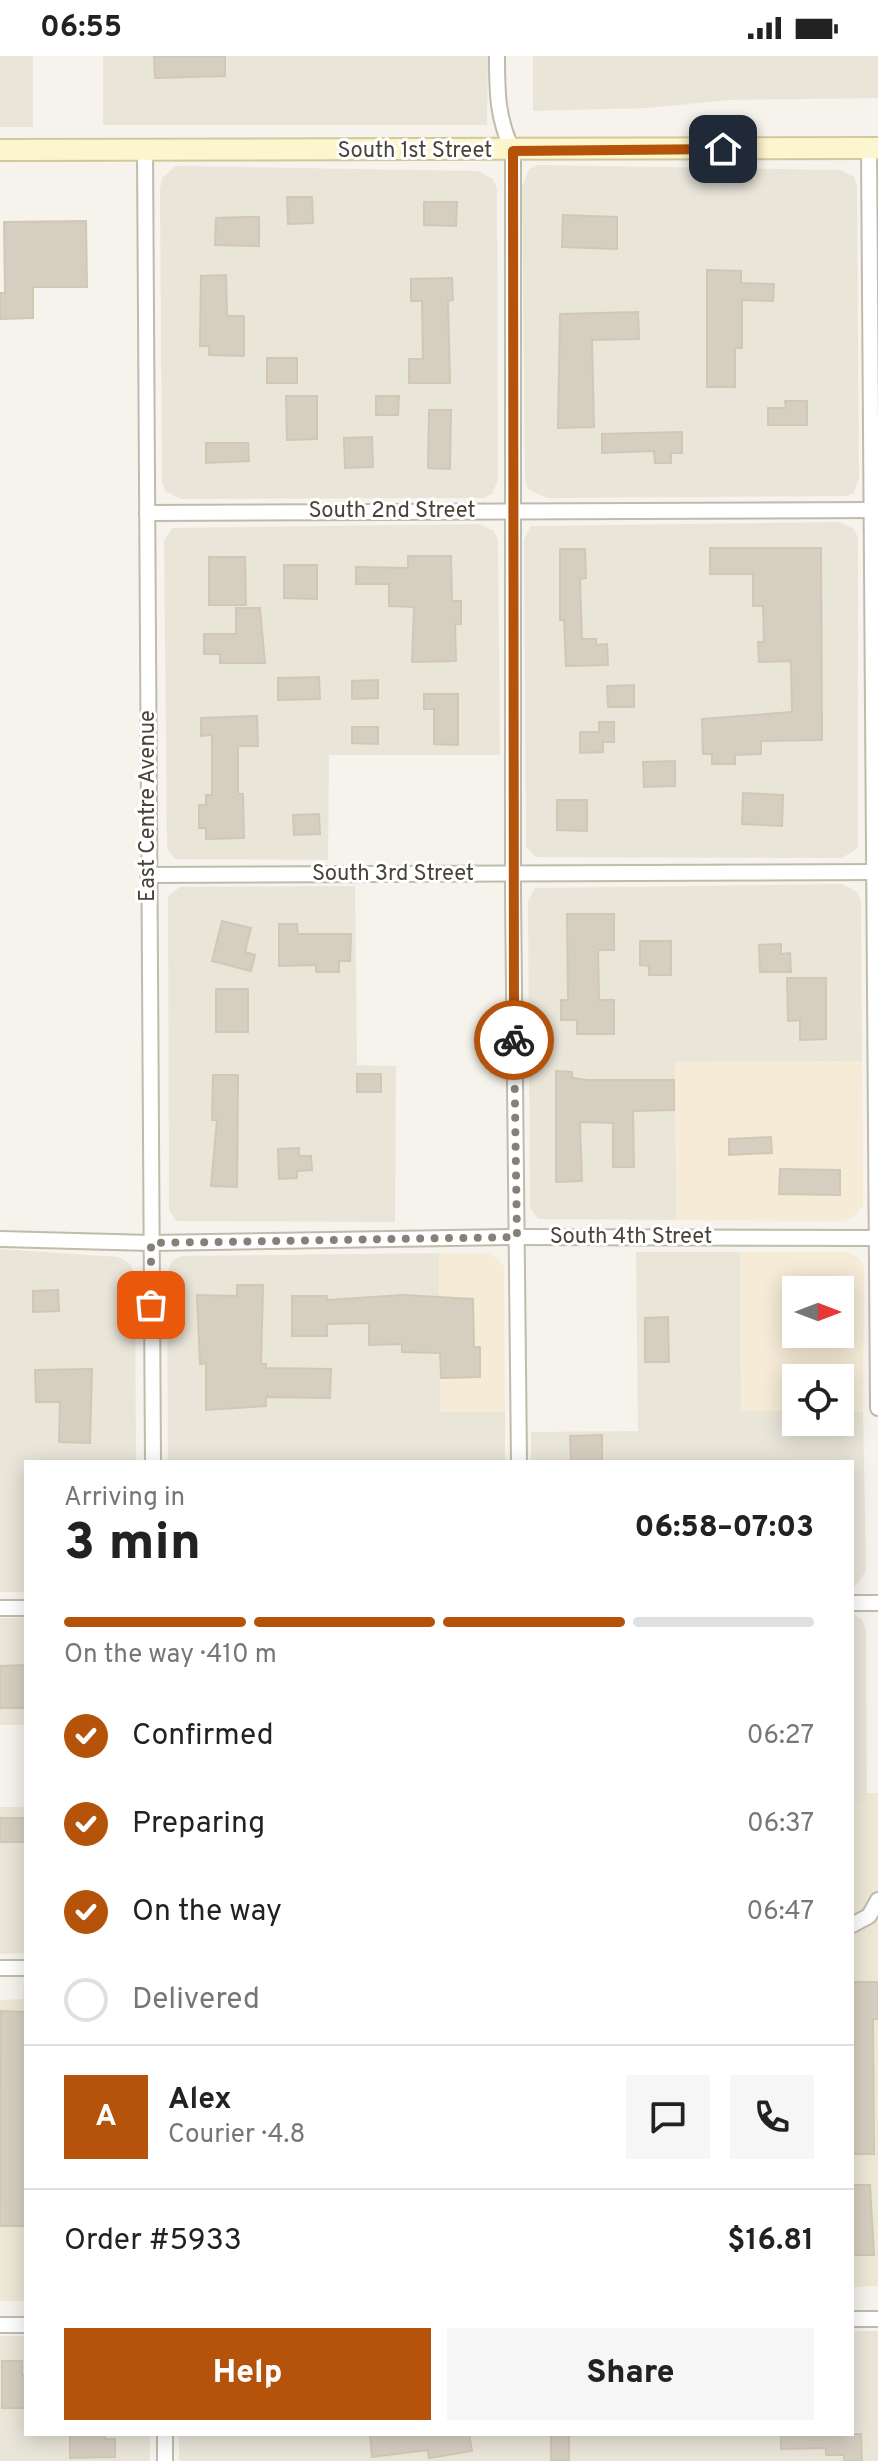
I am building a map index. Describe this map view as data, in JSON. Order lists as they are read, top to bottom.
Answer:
{
  "streets": {
    "street": [
      "South 1st Street",
      "South 2nd Street",
      "East Centre Avenue",
      "South 3rd Street",
      "South 4th Street"
    ]
  },
  "crossings": [
    ["South 1st Street", "East Centre Avenue"],
    ["South 2nd Street", "East Centre Avenue"],
    ["East Centre Avenue", "South 3rd Street"],
    ["East Centre Avenue", "South 4th Street"]
  ],
  "north": "right",
  "page": {
    "status": "06:55",
    "heading": ["3 min", "Arriving in", "06:58–07:03"],
    "panel": [
      "Alex",
      "Courier · 4.8",
      "Order #5933",
      "$16.81"
    ],
    "bar": "On the way · 410 m",
    "list": [
      ["Confirmed", "06:27"],
      ["Preparing", "06:37"],
      ["On the way", "06:47"],
      "Delivered"
    ],
    "round": "A",
    "buttons": ["Help", "Share"]
  }
}
